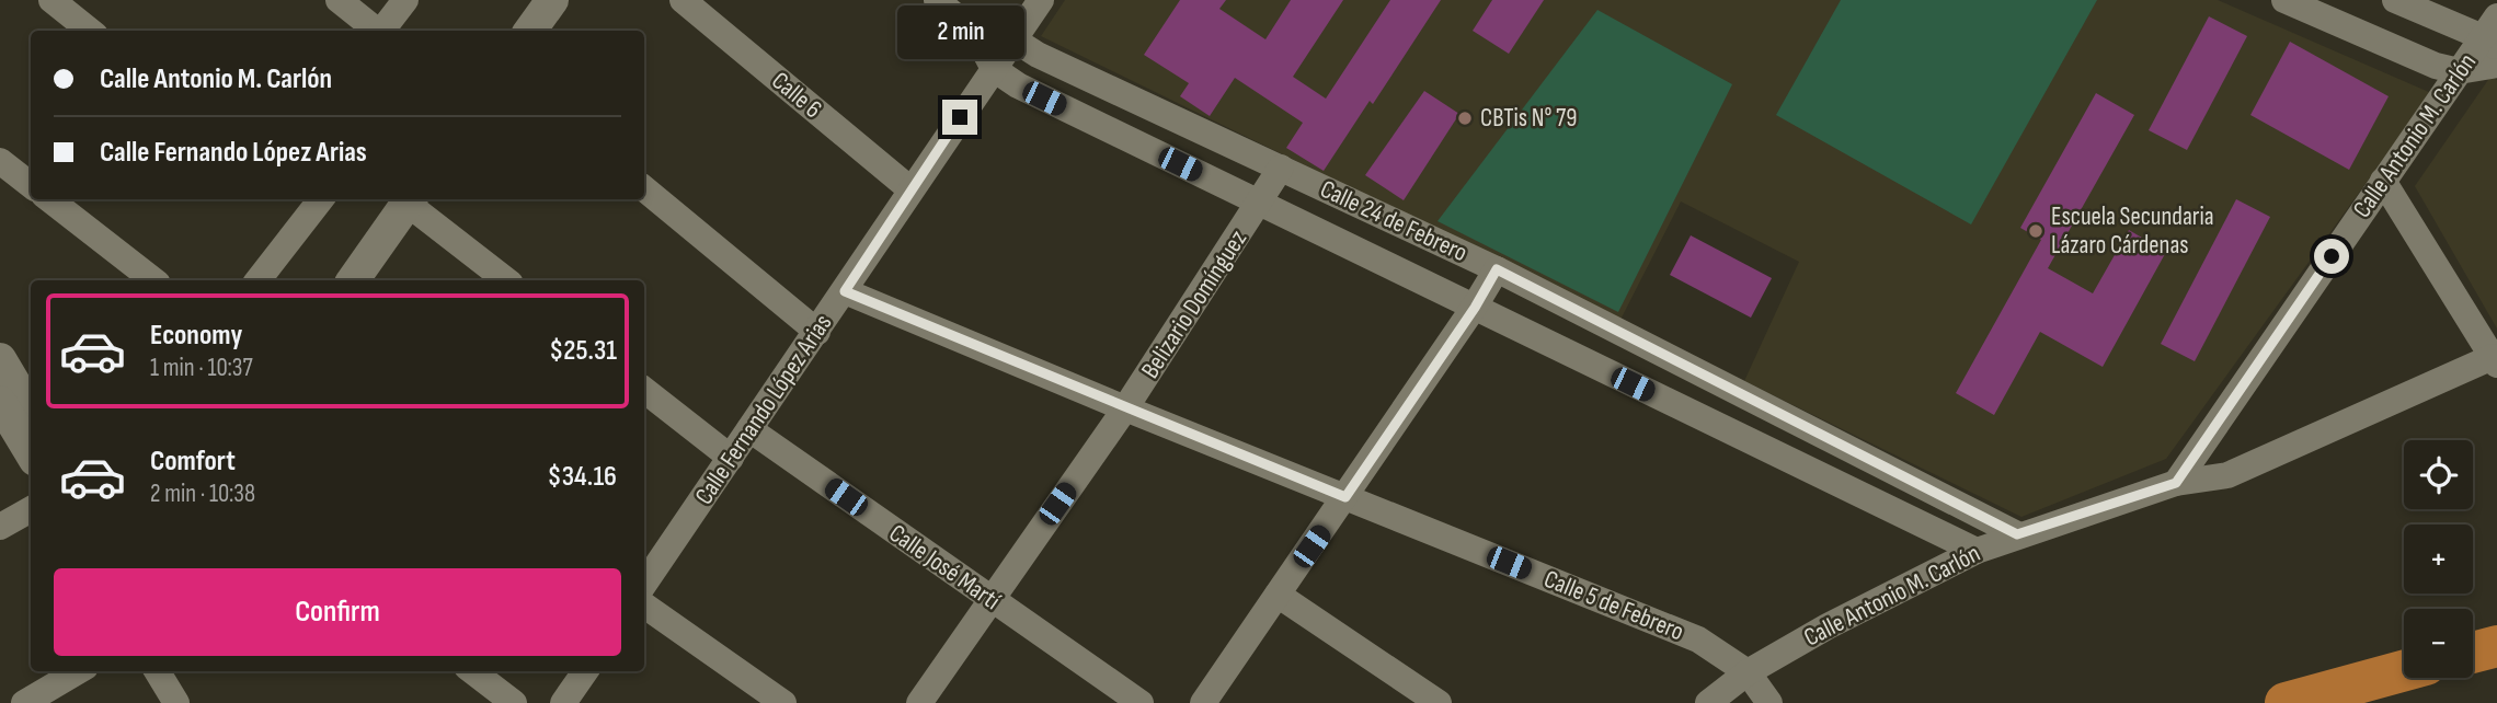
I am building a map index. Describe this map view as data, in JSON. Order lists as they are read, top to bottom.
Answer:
{
  "streets": {
    "street": [
      "Calle 6",
      "Calle Antonio M. Carlón",
      "Calle 24 de Febrero",
      "Belizario Domínguez",
      "Calle Fernando López Arias",
      "Calle José Martí",
      "Calle 5 de Febrero"
    ]
  },
  "crossings": [
    ["Calle 6", "Calle Fernando López Arias"],
    ["Calle Antonio M. Carlón", "Calle 24 de Febrero"],
    ["Calle Antonio M. Carlón", "Calle 5 de Febrero"],
    ["Calle 24 de Febrero", "Belizario Domínguez"],
    ["Calle 24 de Febrero", "Calle Fernando López Arias"],
    ["Belizario Domínguez", "Calle José Martí"],
    ["Belizario Domínguez", "Calle 5 de Febrero"],
    ["Calle Fernando López Arias", "Calle José Martí"],
    ["Calle Fernando López Arias", "Calle 5 de Febrero"]
  ],
  "places": ["CBTis N° 79", "Escuela Secundaria Lázaro Cárdenas"],
  "page": {
    "bubble": "2 min",
    "banner": ["Calle Antonio M. Carlón", "Calle Fernando López Arias"],
    "list": [
      {
        "name": "Economy",
        "note": "1 min · 10:37",
        "value": "$25.31"
      },
      {
        "name": "Comfort",
        "note": "2 min · 10:38",
        "value": "$34.16"
      }
    ],
    "map_buttons": ["+", "−"],
    "buttons": "Confirm"
  }
}
